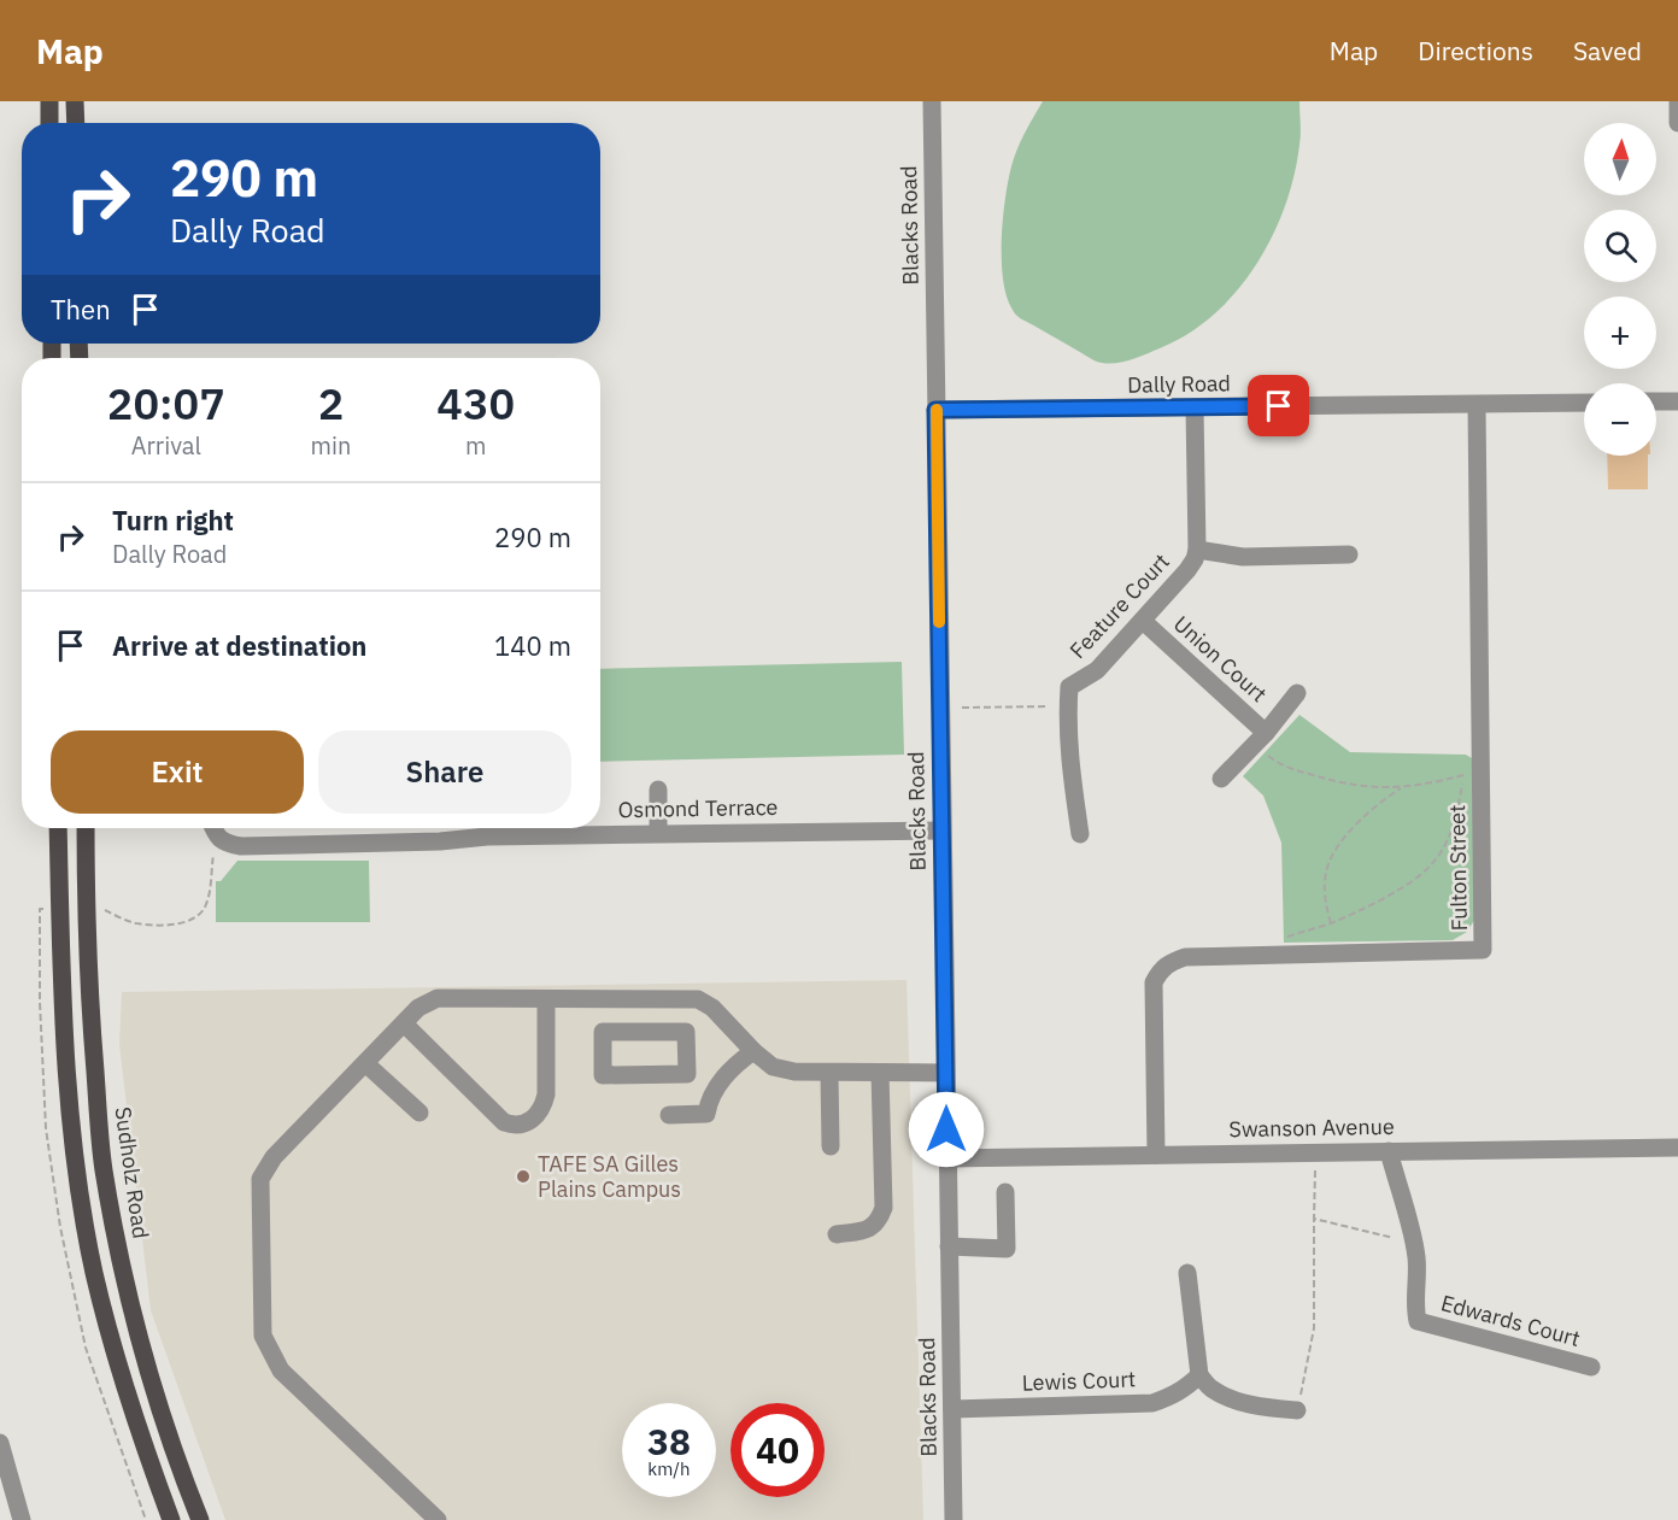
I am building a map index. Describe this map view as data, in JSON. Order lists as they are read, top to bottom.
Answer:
{
  "streets": {
    "main road": ["Sudholz Road"],
    "street": [
      "Blacks Road",
      "Dally Road",
      "Feature Court",
      "Union Court",
      "Osmond Terrace",
      "Fulton Street",
      "Swanson Avenue",
      "Edwards Court",
      "Lewis Court"
    ]
  },
  "crossings": [
    ["Blacks Road", "Dally Road"],
    ["Blacks Road", "Osmond Terrace"],
    ["Blacks Road", "Swanson Avenue"],
    ["Blacks Road", "Lewis Court"],
    ["Dally Road", "Feature Court"],
    ["Dally Road", "Fulton Street"],
    ["Feature Court", "Union Court"],
    ["Fulton Street", "Swanson Avenue"],
    ["Swanson Avenue", "Edwards Court"]
  ],
  "places": ["TAFE SA Gilles Plains Campus"],
  "north": "top",
  "page": {
    "header": "Map",
    "nav": ["Map", "Directions", "Saved"],
    "map_buttons": ["+", "−"],
    "turn": ["290 m", "Dally Road"],
    "then": "Then",
    "eta": [
      "20:07",
      "Arrival",
      "2",
      "min",
      "430",
      "m"
    ],
    "list": [
      {
        "name": "Turn right",
        "note": "Dally Road",
        "value": "290 m"
      },
      {
        "name": "Arrive at destination",
        "value": "140 m"
      }
    ],
    "buttons": ["Exit", "Share"],
    "speed": "38 km/h",
    "limit": "40"
  }
}
